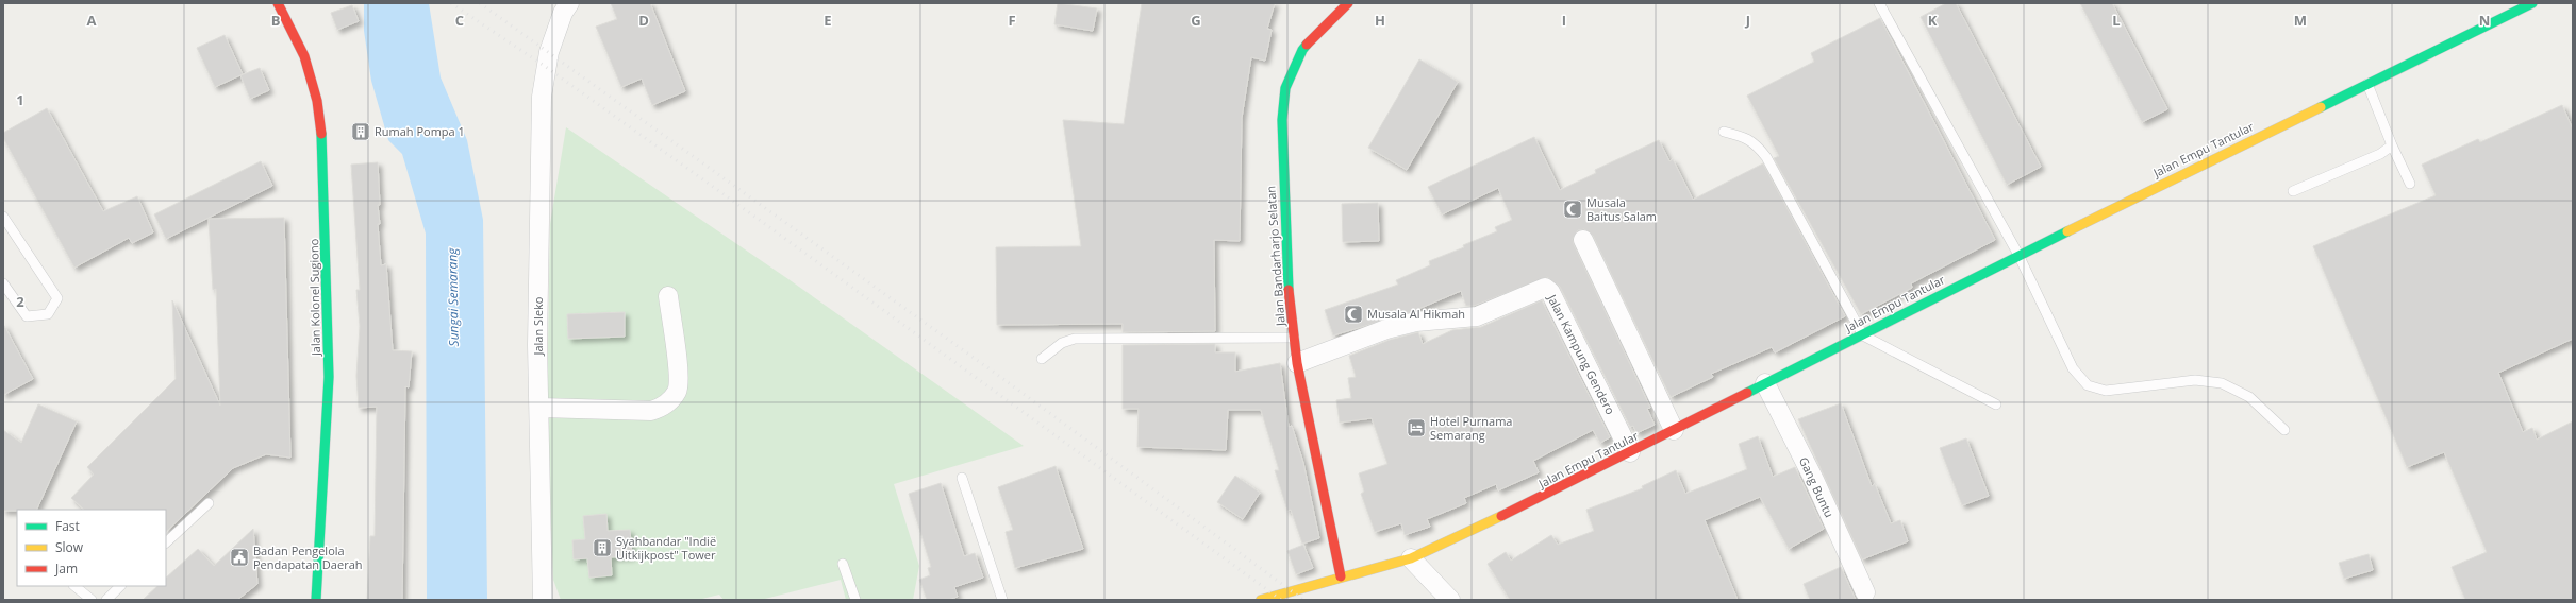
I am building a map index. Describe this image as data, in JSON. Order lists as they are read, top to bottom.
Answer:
{
  "streets": {
    "street": [
      "Jalan Empu Tantular",
      "Jalan Bandarharjo Selatan",
      "Jalan Kolonel Sugiono",
      "Jalan Sleko",
      "Jalan Kampung Gendero",
      "Gang Buntu"
    ]
  },
  "crossings": [
    ["Jalan Empu Tantular", "Jalan Bandarharjo Selatan"],
    ["Jalan Empu Tantular", "Jalan Kampung Gendero"],
    ["Jalan Empu Tantular", "Gang Buntu"],
    ["Jalan Bandarharjo Selatan", "Jalan Kampung Gendero"]
  ],
  "water": ["Sungai Semarang"],
  "places": {
    "building": ["Rumah Pompa 1", "Syahbandar \"Indië Uitkijkpost\" Tower"],
    "mosque": ["Musala Baitus Salam", "Musala Al Hikmah"],
    "hotel": ["Hotel Purnama Semarang"],
    "public building": ["Badan Pengelola Pendapatan Daerah"]
  },
  "legend": ["Fast", "Slow", "Jam"],
  "grid": {
    "columns": [
      "A",
      "B",
      "C",
      "D",
      "E",
      "F",
      "G",
      "H",
      "I",
      "J",
      "K",
      "L",
      "M",
      "N"
    ],
    "rows": ["1", "2"]
  }
}
